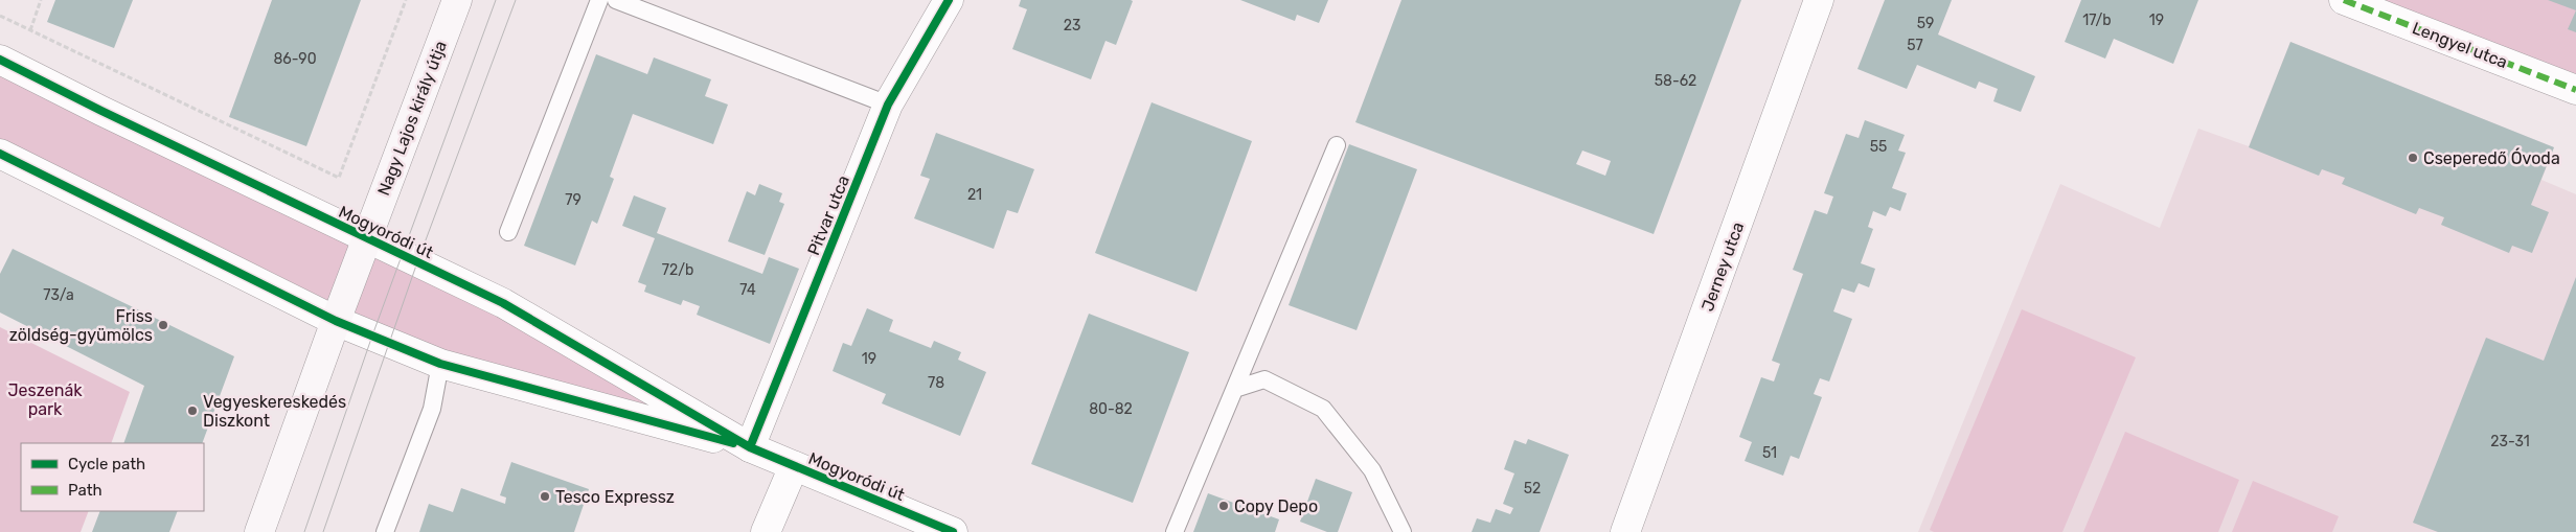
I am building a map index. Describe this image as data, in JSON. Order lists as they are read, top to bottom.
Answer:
{
  "streets": {
    "main road": ["Nagy Lajos király útja"],
    "street": [
      "Lengyel utca",
      "Pitvar utca",
      "Mogyoródi út",
      "Jerney utca"
    ]
  },
  "crossings": [
    ["Nagy Lajos király útja", "Mogyoródi út"],
    ["Pitvar utca", "Mogyoródi út"]
  ],
  "parks": ["Jeszenák park"],
  "places": [
    "Cseperedő Óvoda",
    "Friss zöldség-gyümölcs",
    "Vegyeskereskedés Diszkont",
    "Tesco Expressz",
    "Copy Depo"
  ],
  "house_numbers": [
    "17/b",
    "19",
    "59",
    "23",
    "57",
    "86-90",
    "58-62",
    "55",
    "21",
    "79",
    "72/b",
    "74",
    "73/a",
    "19",
    "78",
    "80-82",
    "23-31",
    "51",
    "52"
  ],
  "legend": ["Cycle path", "Path"]
}
